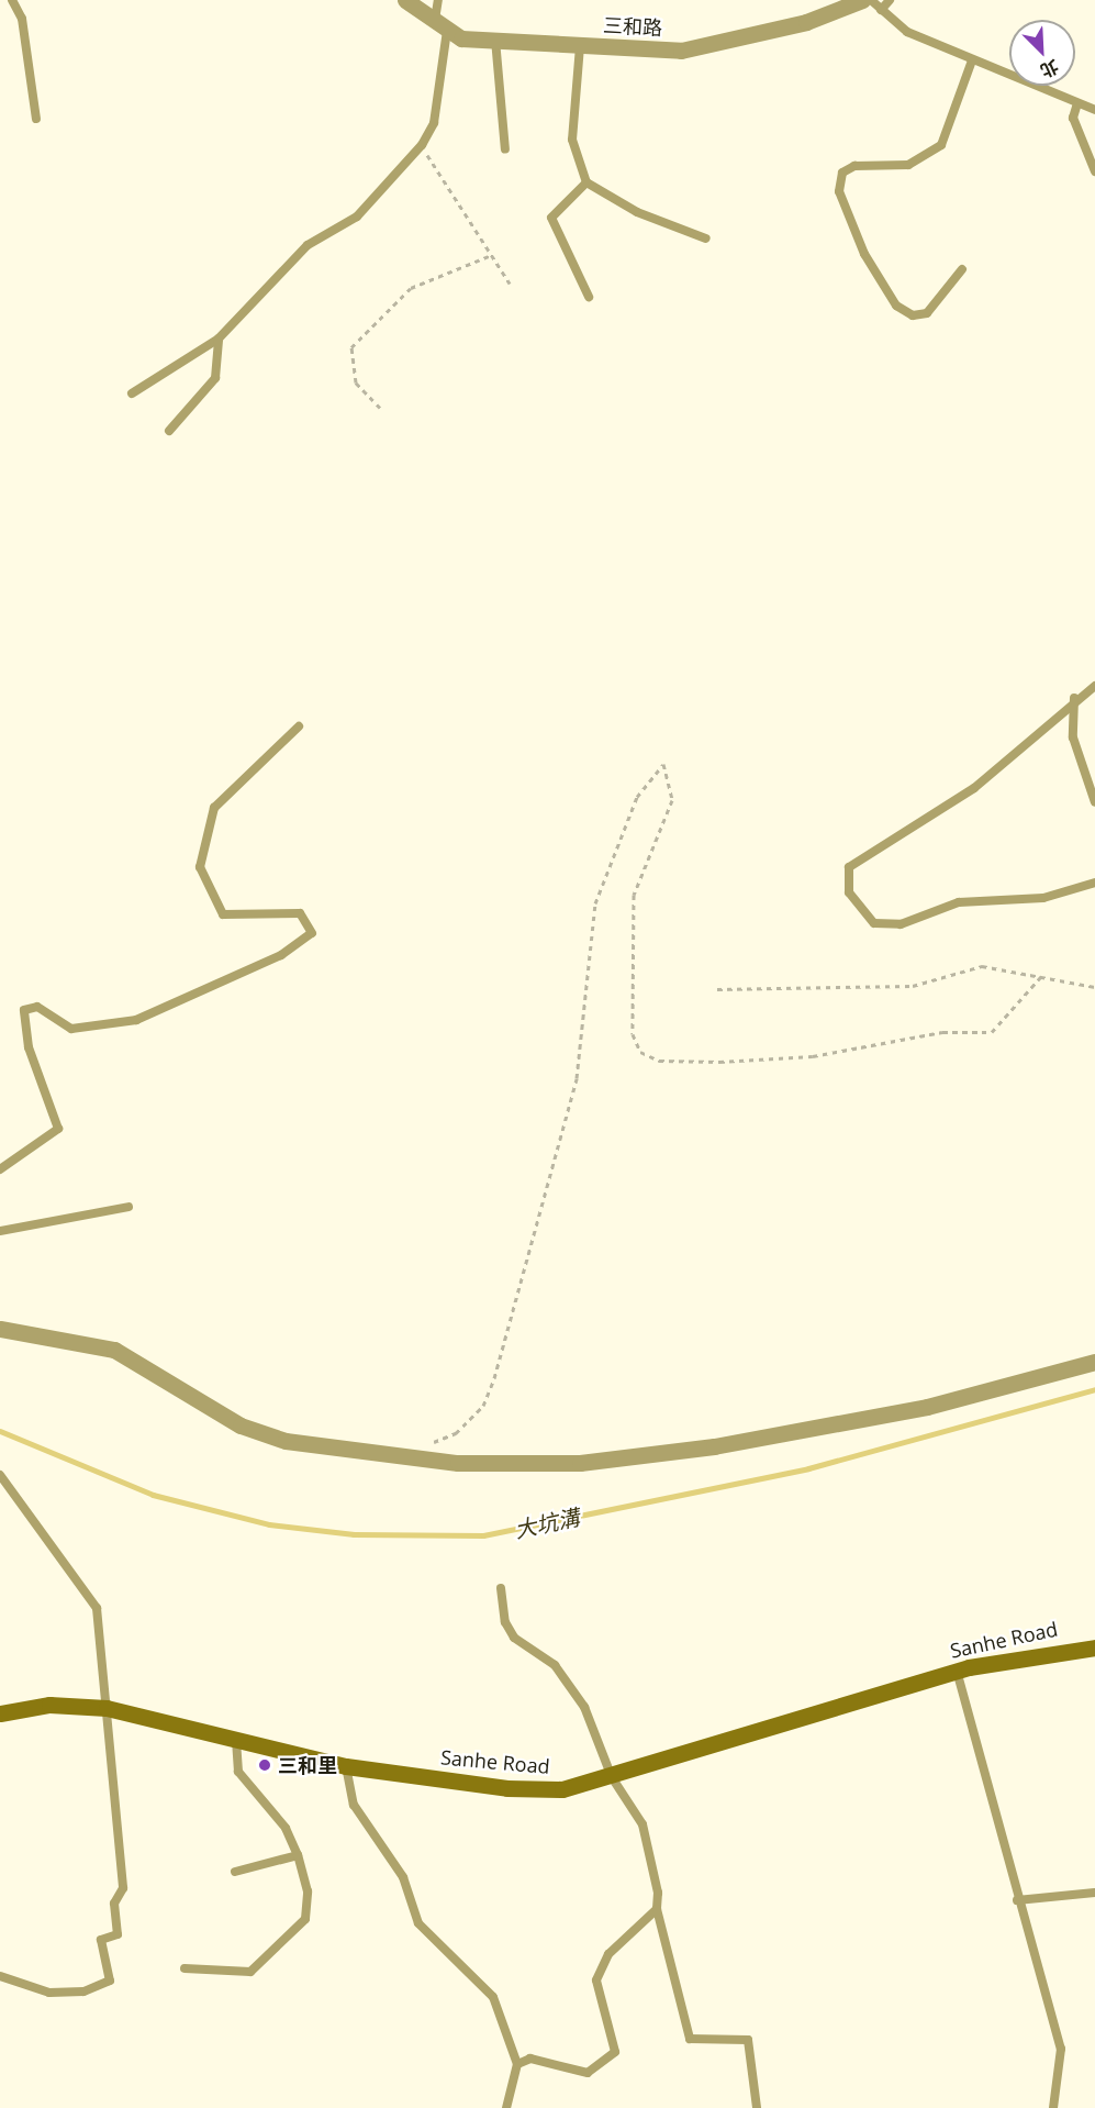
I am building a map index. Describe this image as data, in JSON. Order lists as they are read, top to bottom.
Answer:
{
  "streets": {
    "main road": ["Sanhe Road"],
    "street": ["三和路"]
  },
  "water": ["大坑溝"],
  "places": ["三和里"],
  "north": "bottom right"
}
